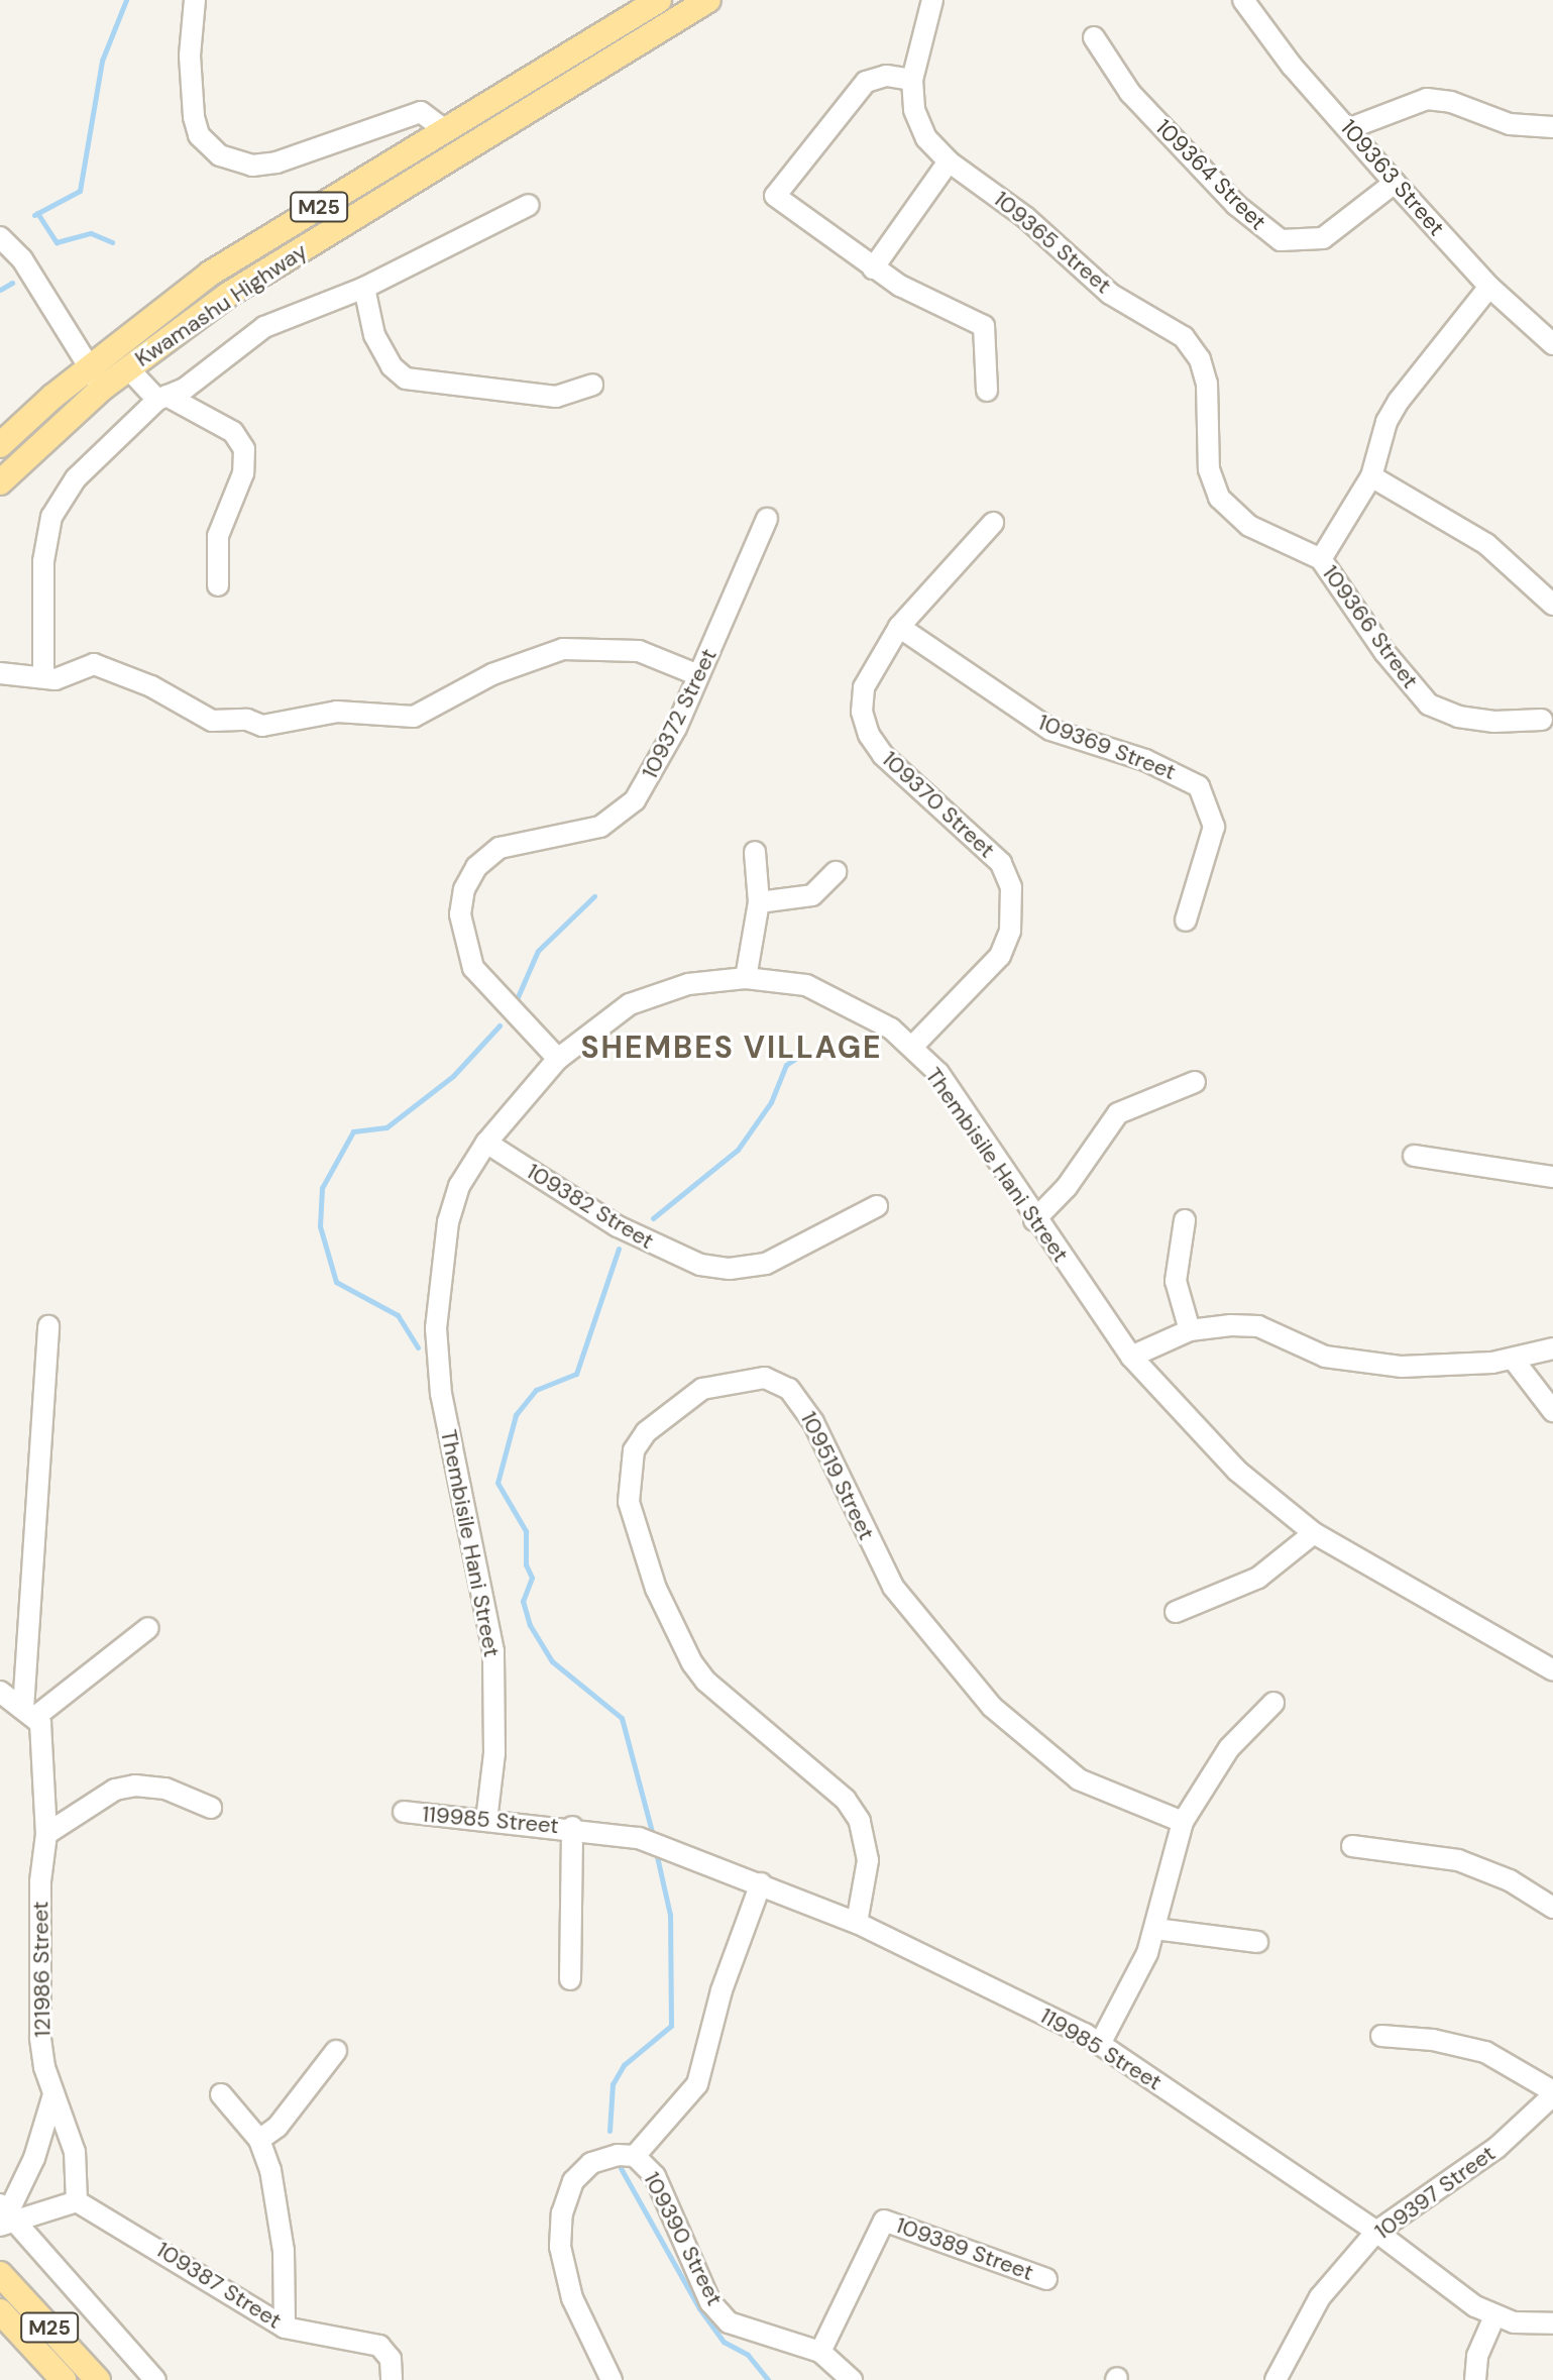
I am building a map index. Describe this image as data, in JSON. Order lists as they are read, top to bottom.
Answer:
{
  "streets": {
    "main road": ["M25", "Kwamashu Highway"],
    "street": [
      "109364 Street",
      "109363 Street",
      "109365 Street",
      "109366 Street",
      "109372 Street",
      "109369 Street",
      "109370 Street",
      "Thembisile Hani Street",
      "109382 Street",
      "109519 Street",
      "119985 Street",
      "121986 Street",
      "109397 Street",
      "109390 Street",
      "109389 Street",
      "109387 Street"
    ]
  },
  "crossings": [
    ["109364 Street", "109363 Street"],
    ["109363 Street", "109366 Street"],
    ["109365 Street", "109366 Street"],
    ["109372 Street", "Thembisile Hani Street"],
    ["109369 Street", "109370 Street"],
    ["109370 Street", "Thembisile Hani Street"],
    ["Thembisile Hani Street", "109382 Street"],
    ["Thembisile Hani Street", "119985 Street"],
    ["109519 Street", "119985 Street"],
    ["119985 Street", "109397 Street"],
    ["121986 Street", "109387 Street"],
    ["109390 Street", "109389 Street"]
  ],
  "districts": ["SHEMBES VILLAGE"]
}
